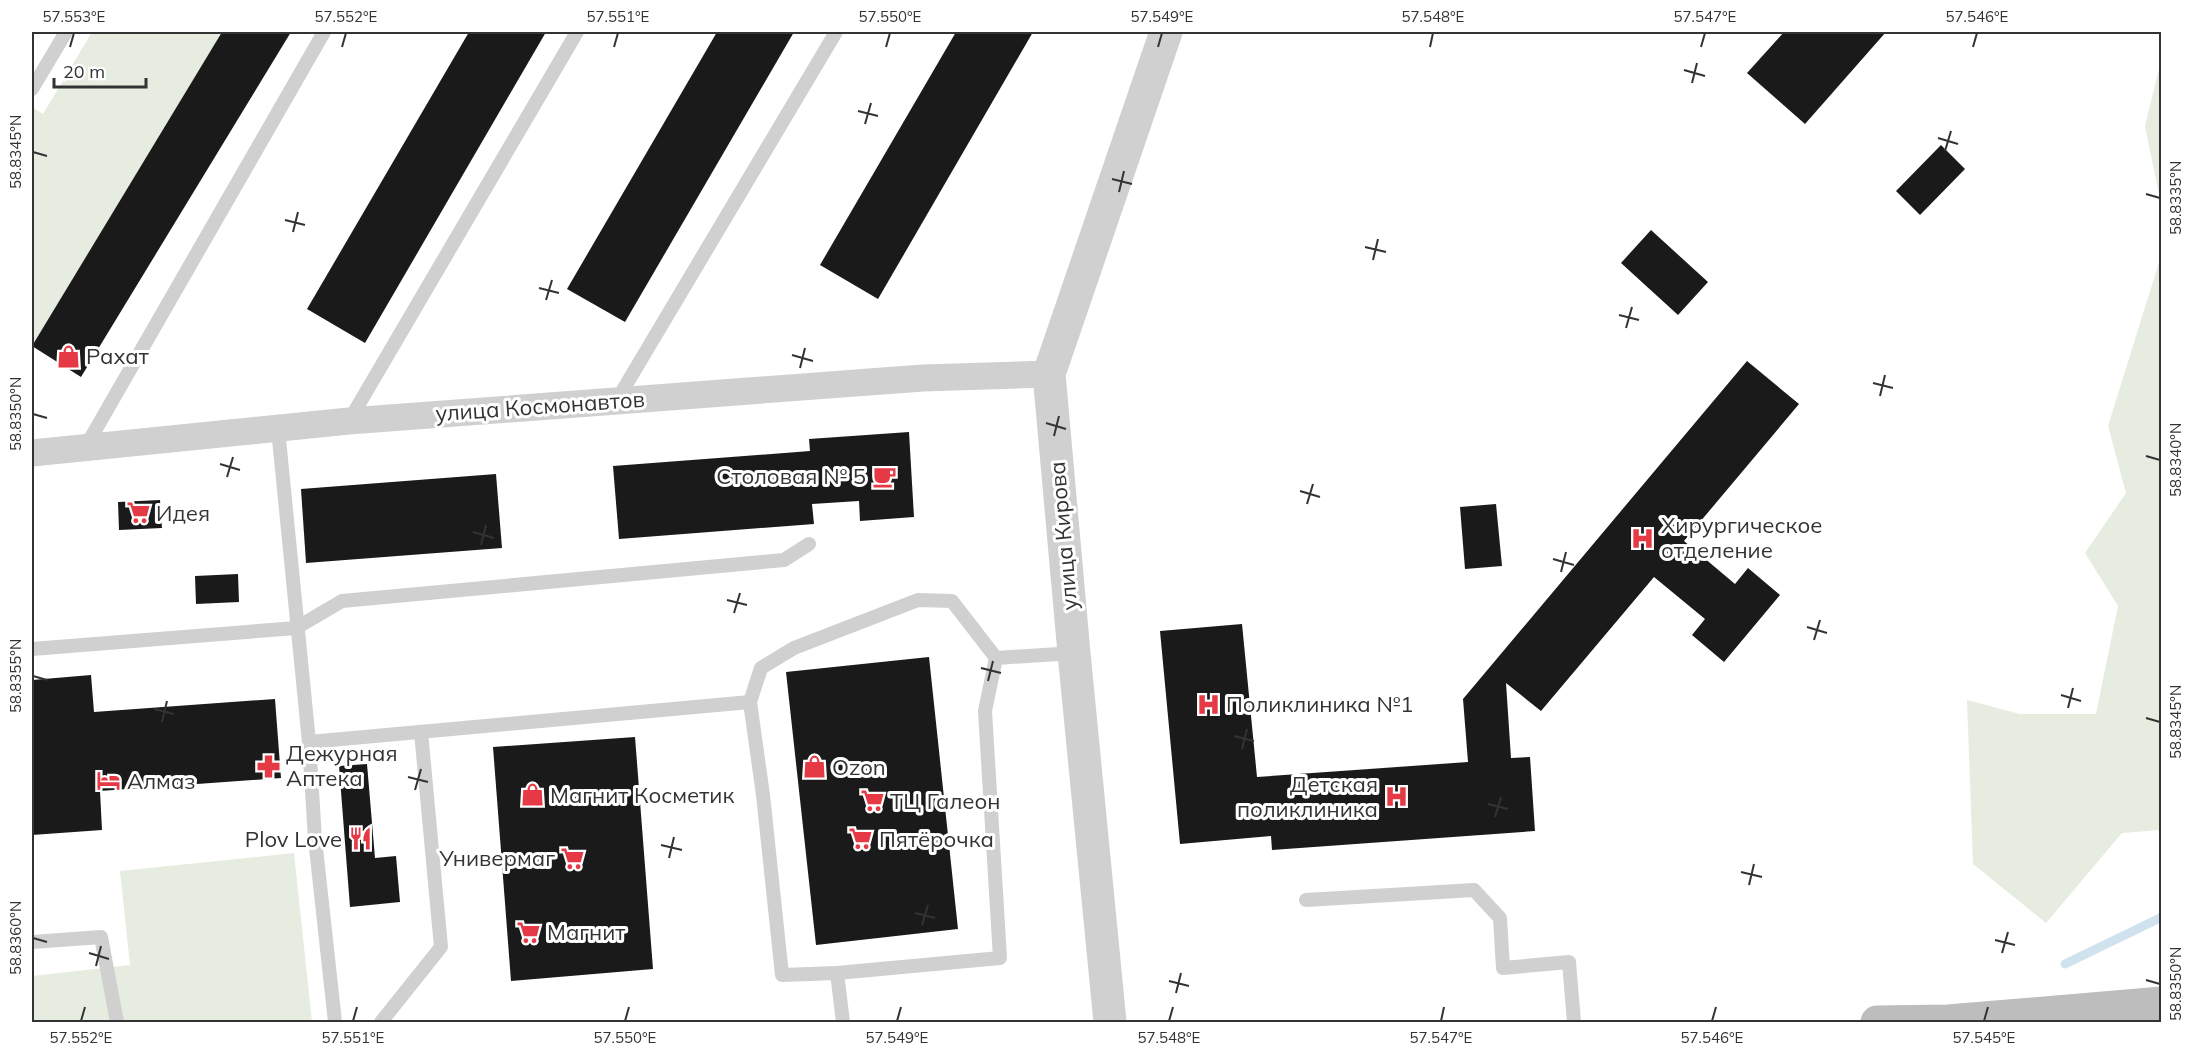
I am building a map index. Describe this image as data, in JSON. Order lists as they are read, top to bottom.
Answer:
{
  "streets": {
    "street": ["улица Космонавтов", "улица Кирова"]
  },
  "crossings": [
    ["улица Космонавтов", "улица Кирова"]
  ],
  "places": {
    "shop": ["Рахат", "Ozon", "Магнит Косметик"],
    "cafe": ["Столовая № 5"],
    "supermarket": [
      "Идея",
      "ТЦ Галеон",
      "Пятёрочка",
      "Универмаг",
      "Магнит"
    ],
    "hospital": ["Хирургическое отделение", "Поликлиника №1", "Детская поликлиника"],
    "pharmacy": ["Дежурная Аптека"],
    "hotel": ["Алмаз"],
    "restaurant": ["Plov Love"]
  },
  "scale_bar": "20 m",
  "coordinates": [
    "57.553°E",
    "57.552°E",
    "57.551°E",
    "57.550°E",
    "57.549°E",
    "57.548°E",
    "57.547°E",
    "57.546°E",
    "58.8345°N",
    "58.8335°N",
    "58.8350°N",
    "58.8340°N",
    "58.8355°N",
    "58.8360°N",
    "57.545°E"
  ]
}
